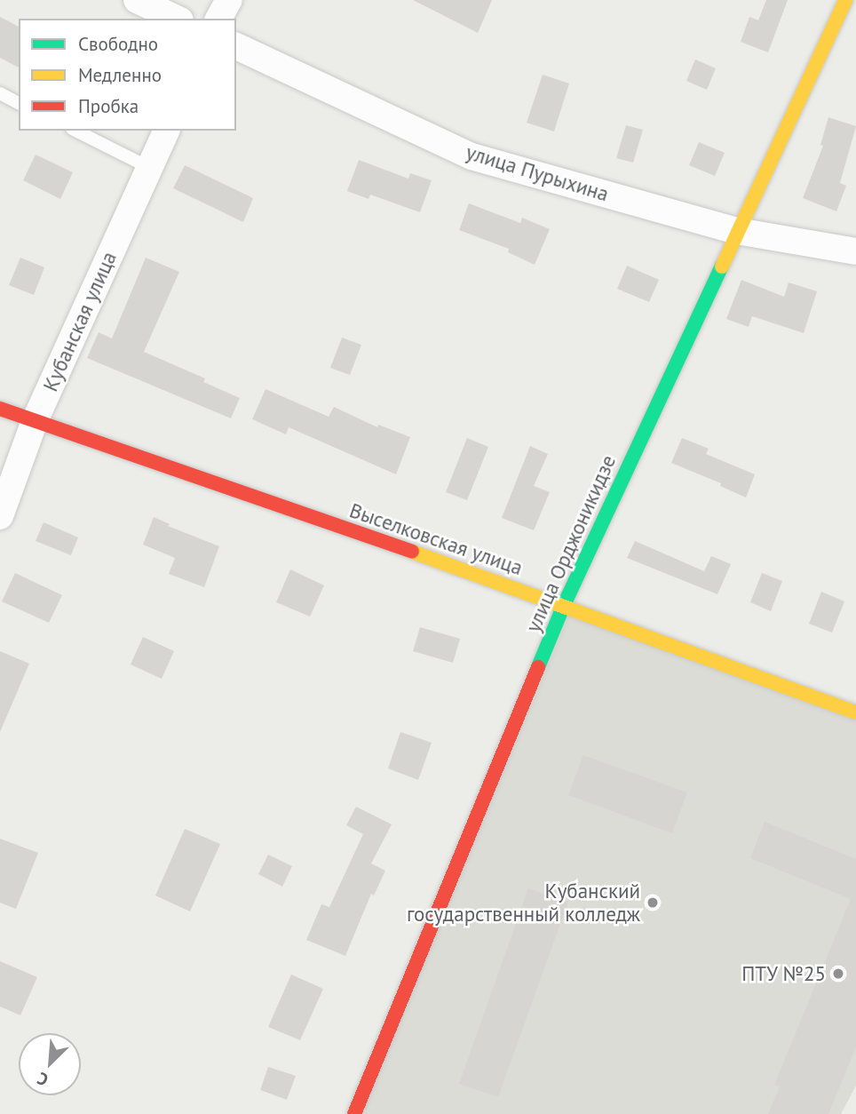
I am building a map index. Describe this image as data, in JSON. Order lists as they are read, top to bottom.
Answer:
{
  "streets": {
    "street": [
      "улица Пурыхина",
      "Кубанская улица",
      "Выселковская улица",
      "улица Орджоникидзе"
    ]
  },
  "crossings": [
    ["улица Пурыхина", "улица Орджоникидзе"],
    ["Кубанская улица", "Выселковская улица"],
    ["Выселковская улица", "улица Орджоникидзе"]
  ],
  "places": ["Кубанский государственный колледж", "ПТУ №25"],
  "legend": ["Свободно", "Медленно", "Пробка"],
  "north": "bottom left"
}
